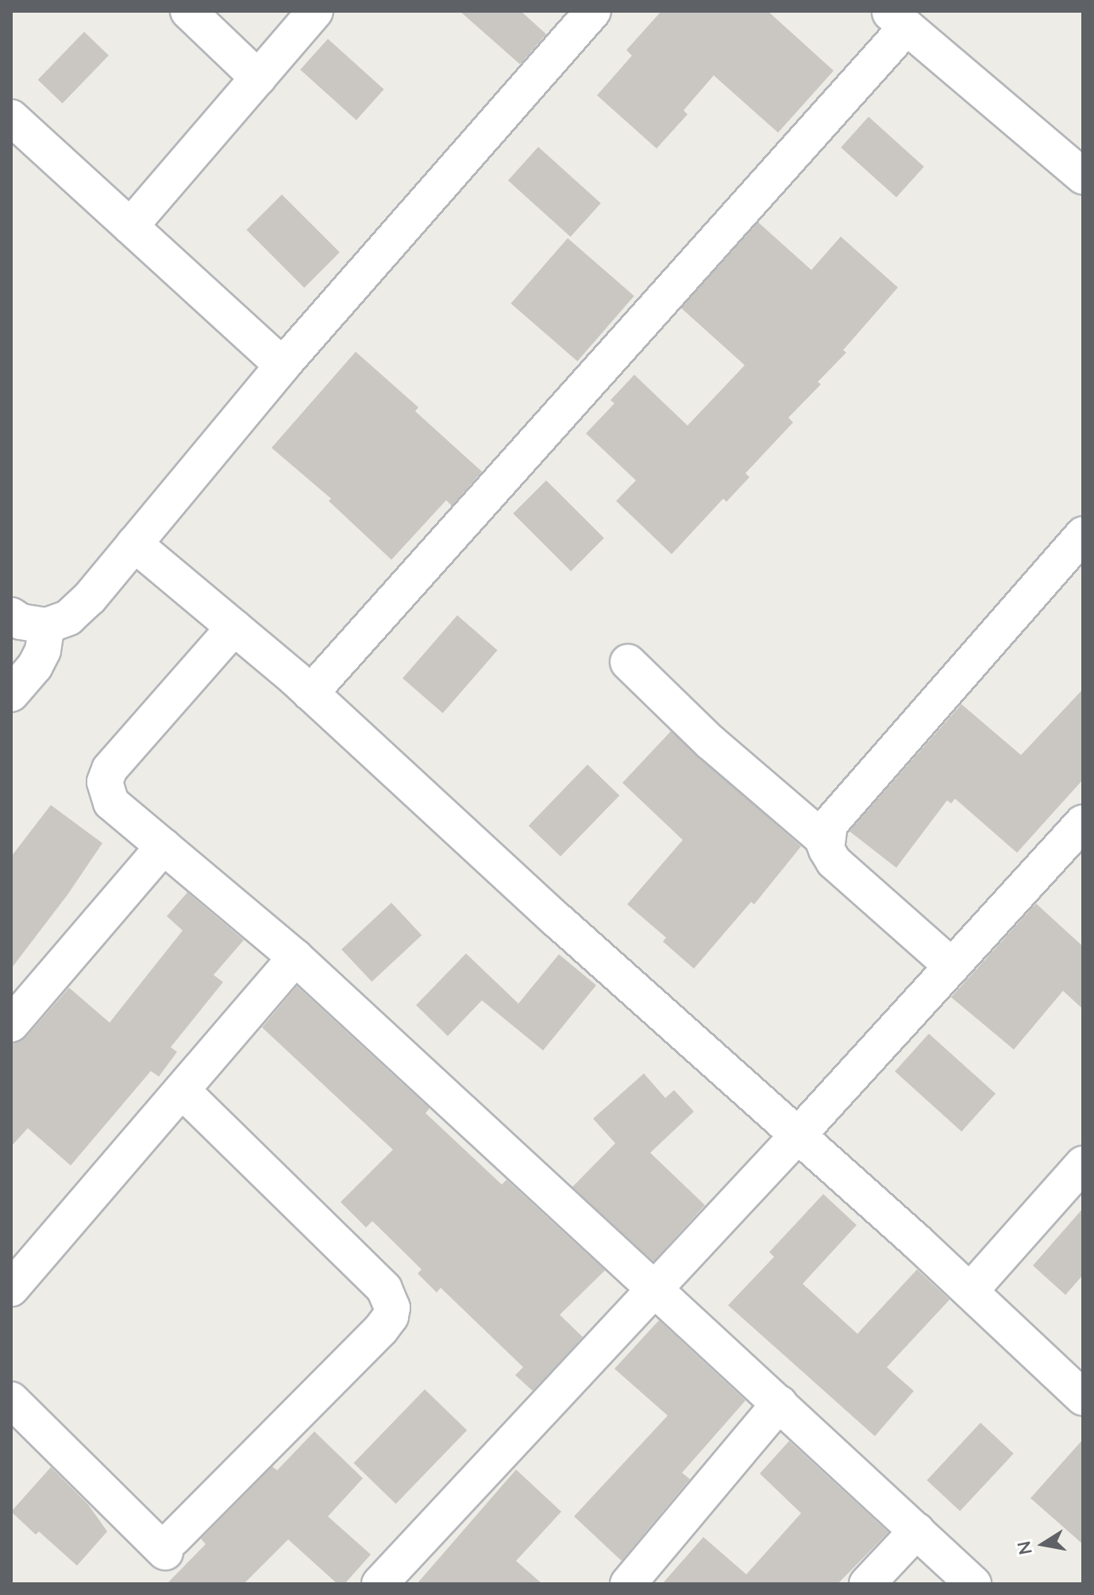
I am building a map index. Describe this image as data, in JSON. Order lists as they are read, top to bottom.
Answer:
{
  "north": "left"
}
